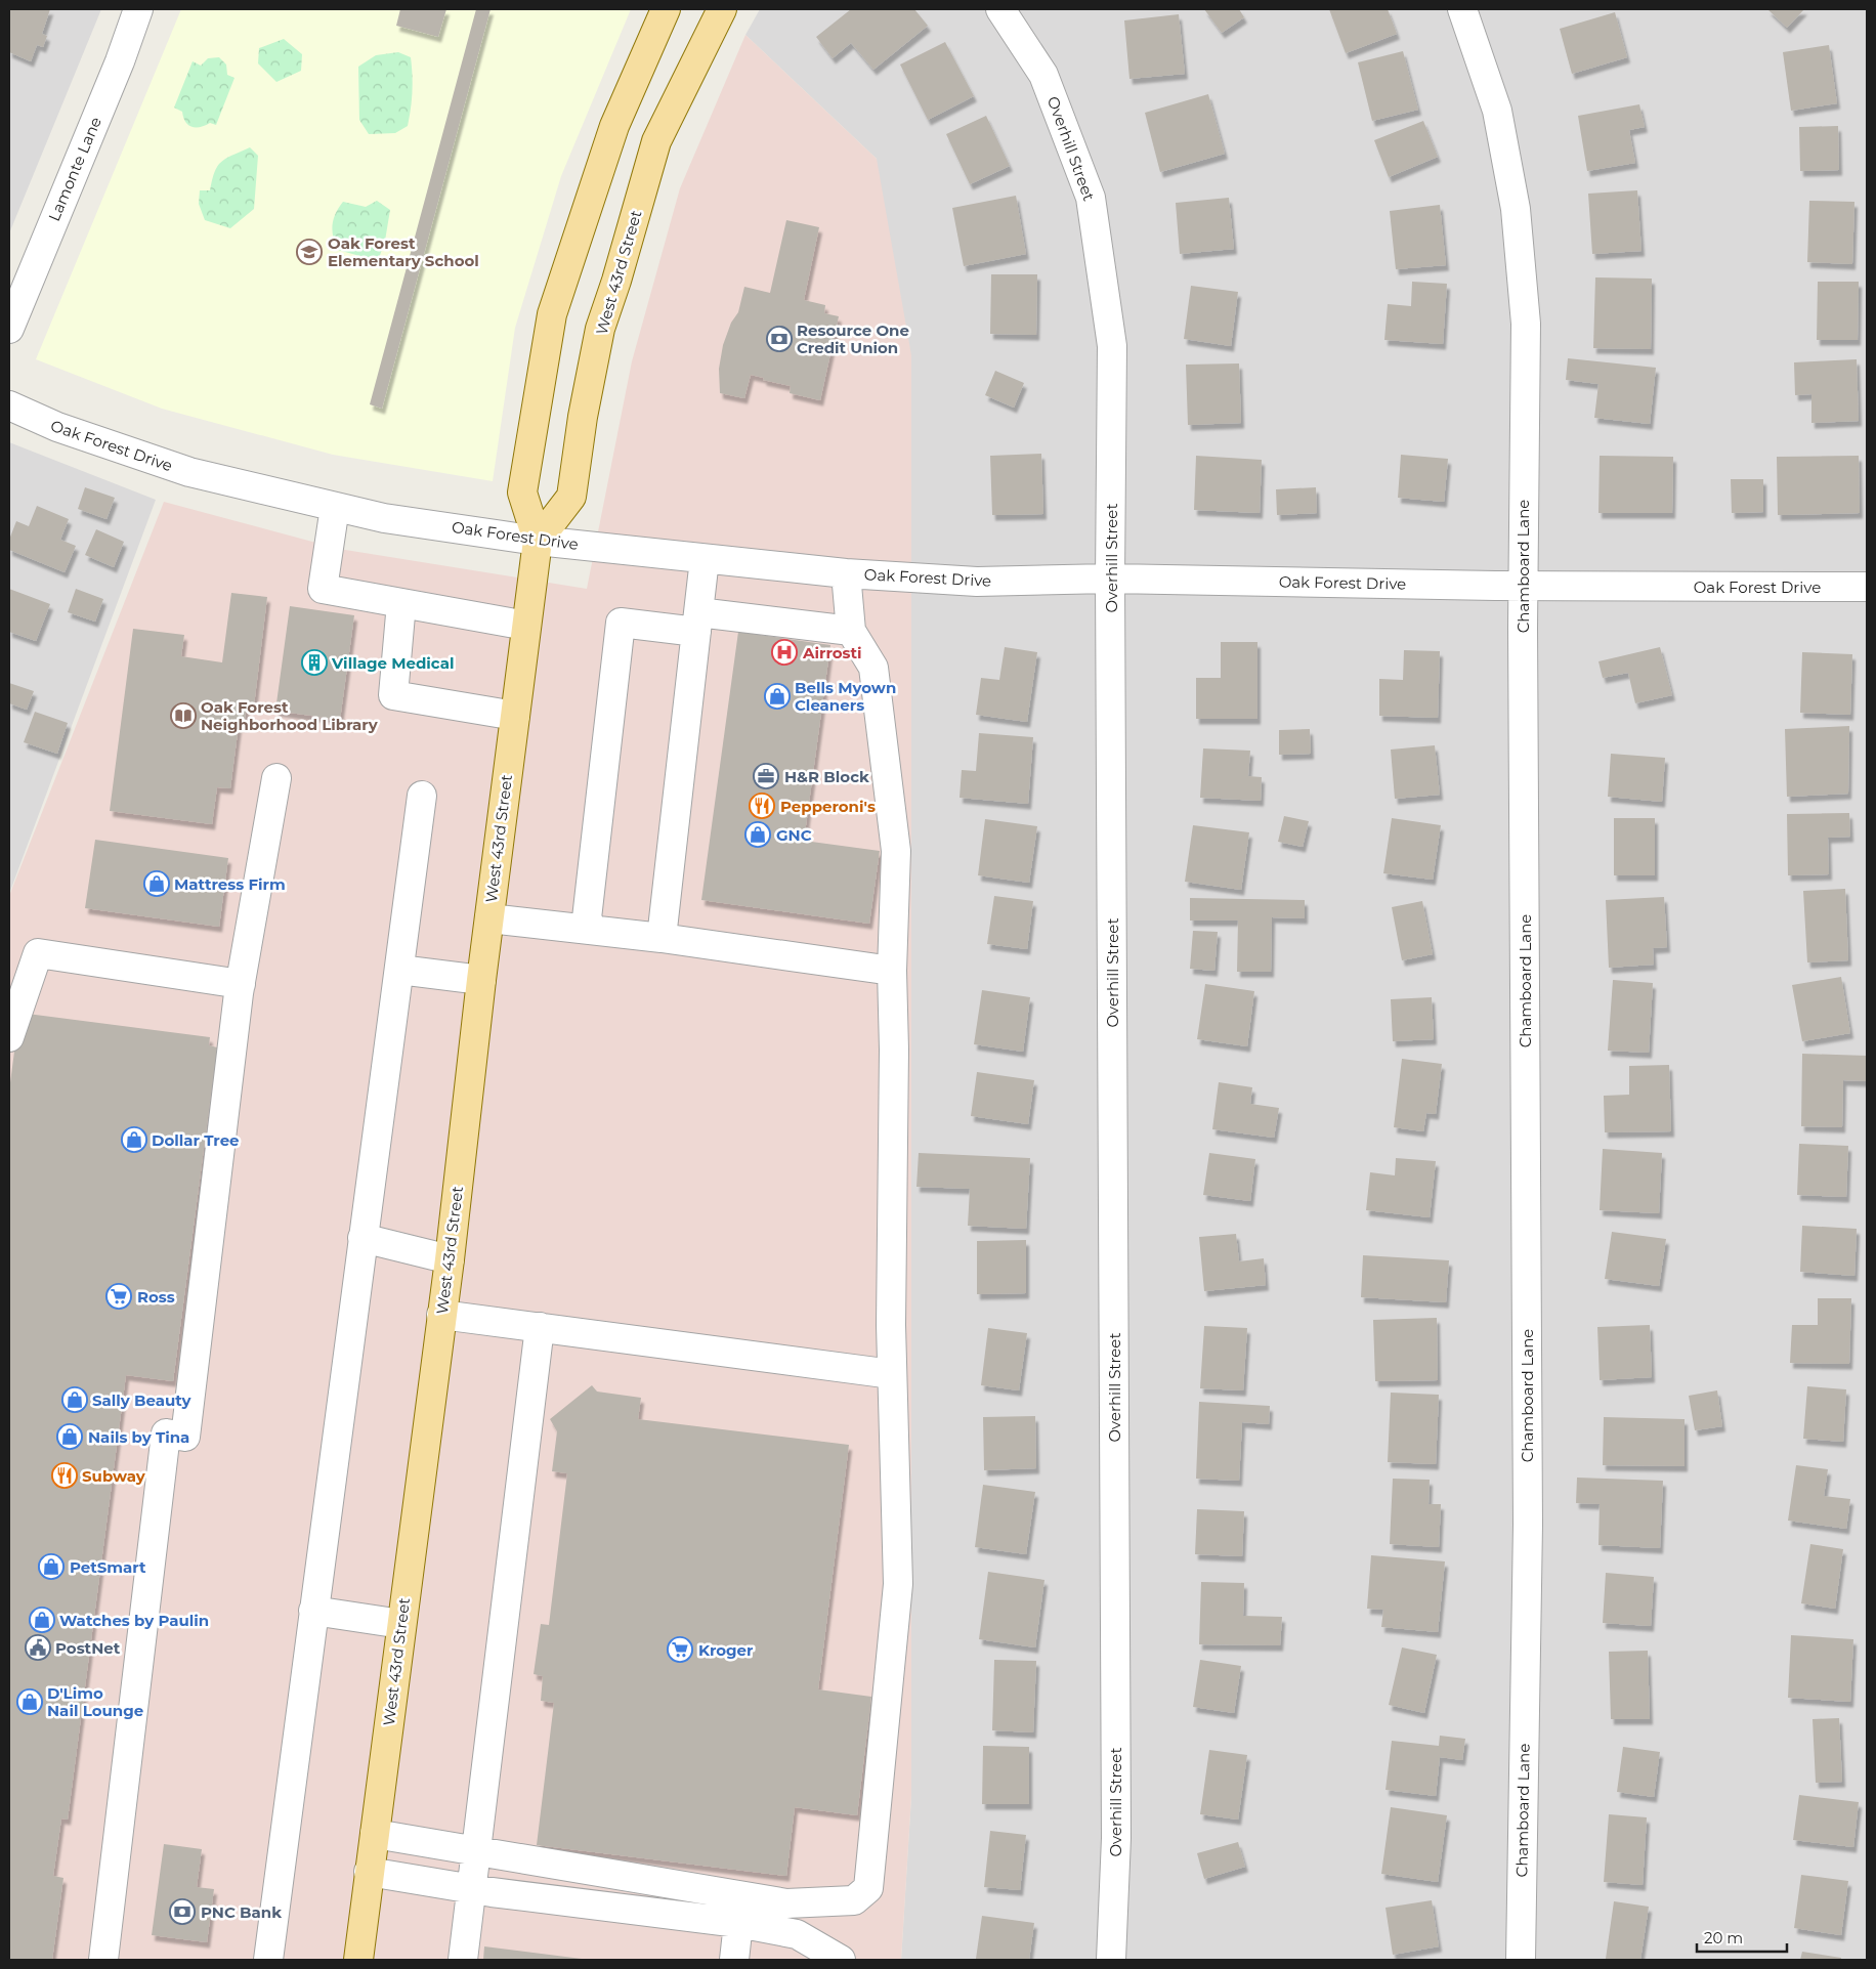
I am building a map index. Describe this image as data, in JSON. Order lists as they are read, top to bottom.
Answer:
{
  "streets": {
    "main road": ["West 43rd Street"],
    "street": [
      "Overhill Street",
      "Lamonte Lane",
      "Oak Forest Drive",
      "Chamboard Lane"
    ]
  },
  "crossings": [
    ["Overhill Street", "Oak Forest Drive"],
    ["West 43rd Street", "Oak Forest Drive"],
    ["Oak Forest Drive", "Chamboard Lane"]
  ],
  "places": {
    "school or university": ["Oak Forest Elementary School"],
    "bank": ["Resource One Credit Union", "PNC Bank"],
    "hospital": ["Airrosti"],
    "building": ["Village Medical"],
    "shop": [
      "Bells Myown Cleaners",
      "GNC",
      "Mattress Firm",
      "Dollar Tree",
      "Sally Beauty",
      "Nails by Tina",
      "PetSmart",
      "Watches by Paulin",
      "D'Limo Nail Lounge"
    ],
    "library": ["Oak Forest Neighborhood Library"],
    "office": ["H&R Block"],
    "restaurant": ["Pepperoni's", "Subway"],
    "supermarket": ["Ross", "Kroger"],
    "public building": ["PostNet"]
  },
  "scale_bar": "20 m"
}
